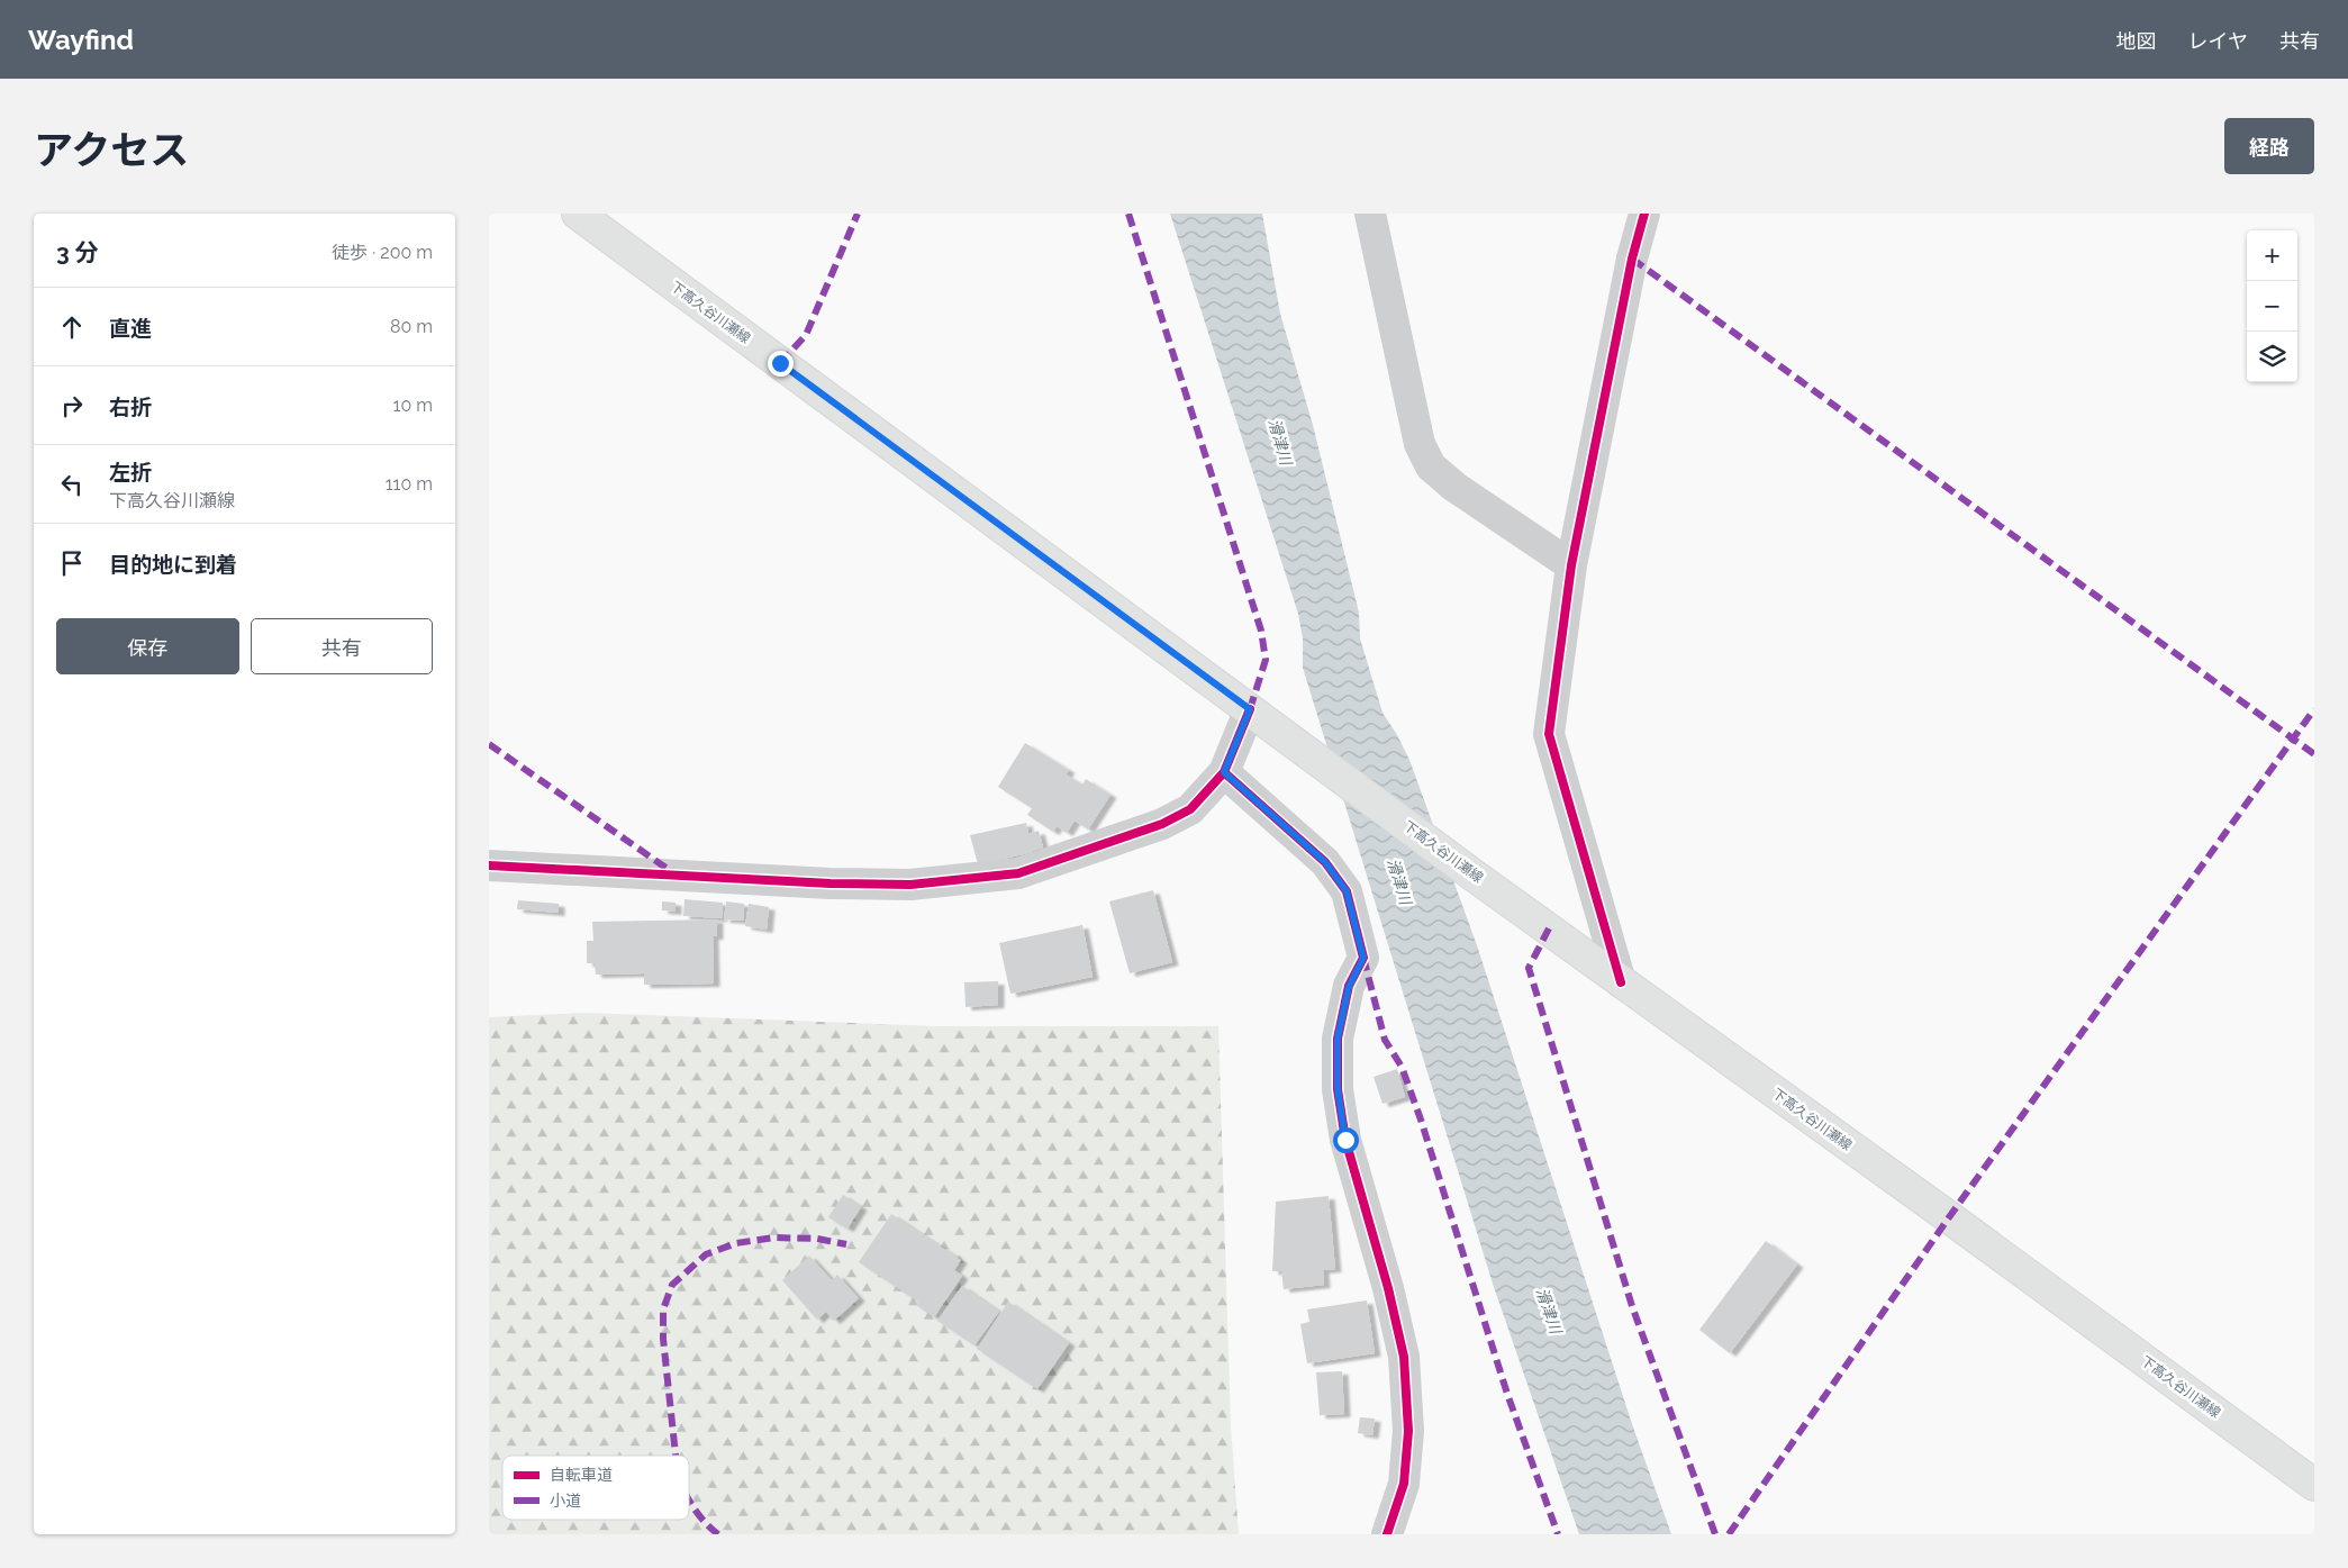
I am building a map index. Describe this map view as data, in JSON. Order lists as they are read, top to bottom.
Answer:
{
  "streets": {
    "main road": ["下高久谷川瀬線"]
  },
  "water": ["滑津川"],
  "legend": ["自転車道", "小道"],
  "page": {
    "header": "Wayfind",
    "nav": ["地図", "レイヤ", "共有"],
    "title": "アクセス",
    "buttons": [
      "経路",
      ["保存", "共有"]
    ],
    "heading": ["3 分", "徒歩 · 200 m"],
    "map_buttons": ["+", "−"],
    "list": [
      ["直進", "80 m"],
      ["右折", "10 m"],
      ["左折", "下高久谷川瀬線", "110 m"],
      "目的地に到着"
    ]
  }
}
